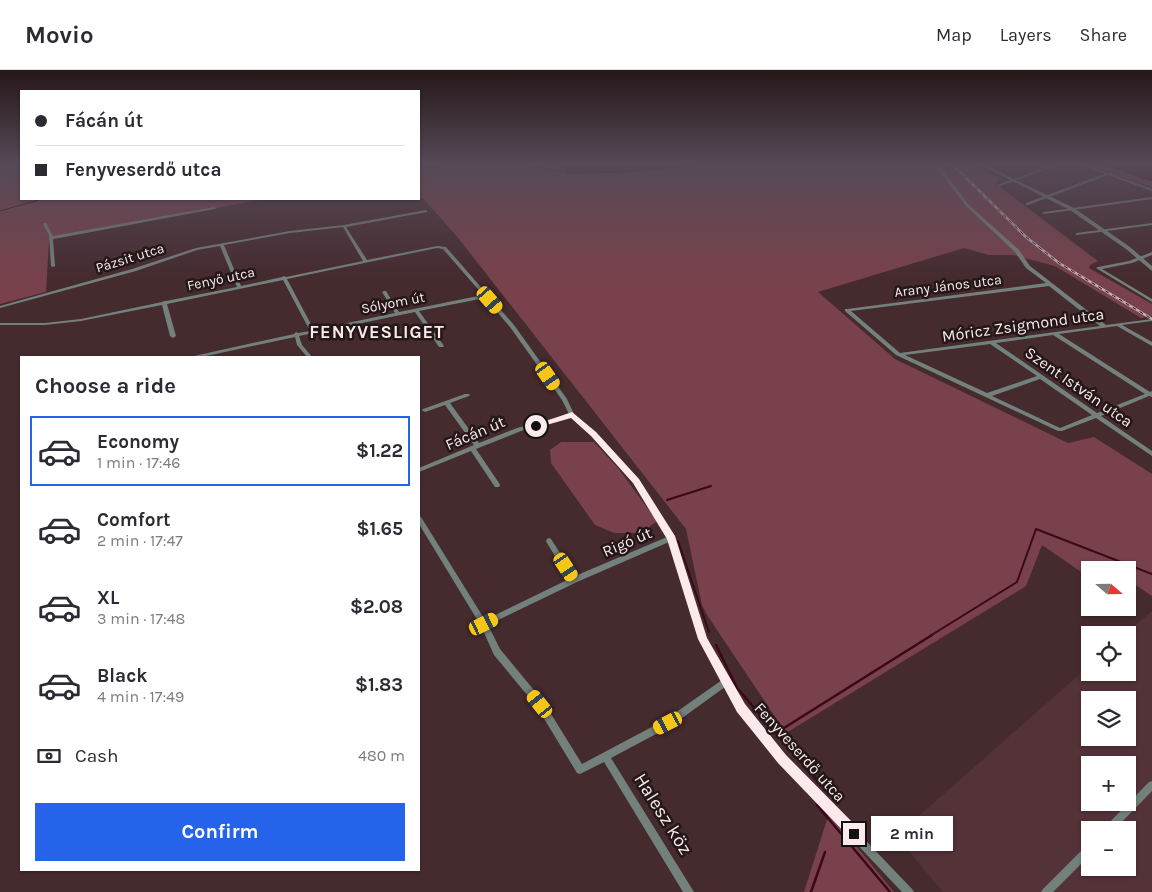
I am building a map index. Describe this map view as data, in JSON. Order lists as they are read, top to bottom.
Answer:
{
  "streets": {
    "street": [
      "Pázsit utca",
      "Fenyő utca",
      "Arany János utca",
      "Sólyom út",
      "Móricz Zsigmond utca",
      "Szent István utca",
      "Fácán út",
      "Rigó út",
      "Fenyveserdő utca",
      "Halesz köz"
    ]
  },
  "crossings": [
    ["Fenyő utca", "Fenyveserdő utca"],
    ["Arany János utca", "Móricz Zsigmond utca"],
    ["Sólyom út", "Fenyveserdő utca"],
    ["Móricz Zsigmond utca", "Szent István utca"],
    ["Fácán út", "Fenyveserdő utca"],
    ["Rigó út", "Fenyveserdő utca"]
  ],
  "districts": ["FENYVESLIGET"],
  "north": "right",
  "page": {
    "header": "Movio",
    "nav": ["Map", "Layers", "Share"],
    "banner": ["Fácán út", "Fenyveserdő utca"],
    "heading": "Choose a ride",
    "list": [
      {
        "name": "Economy",
        "note": "1 min · 17:46",
        "value": "$1.22"
      },
      {
        "name": "Comfort",
        "note": "2 min · 17:47",
        "value": "$1.65"
      },
      {
        "name": "XL",
        "note": "3 min · 17:48",
        "value": "$2.08"
      },
      {
        "name": "Black",
        "note": "4 min · 17:49",
        "value": "$1.83"
      }
    ],
    "map_buttons": ["+", "−"],
    "pay": ["Cash", "480 m"],
    "buttons": "Confirm",
    "bubble": "2 min"
  }
}
